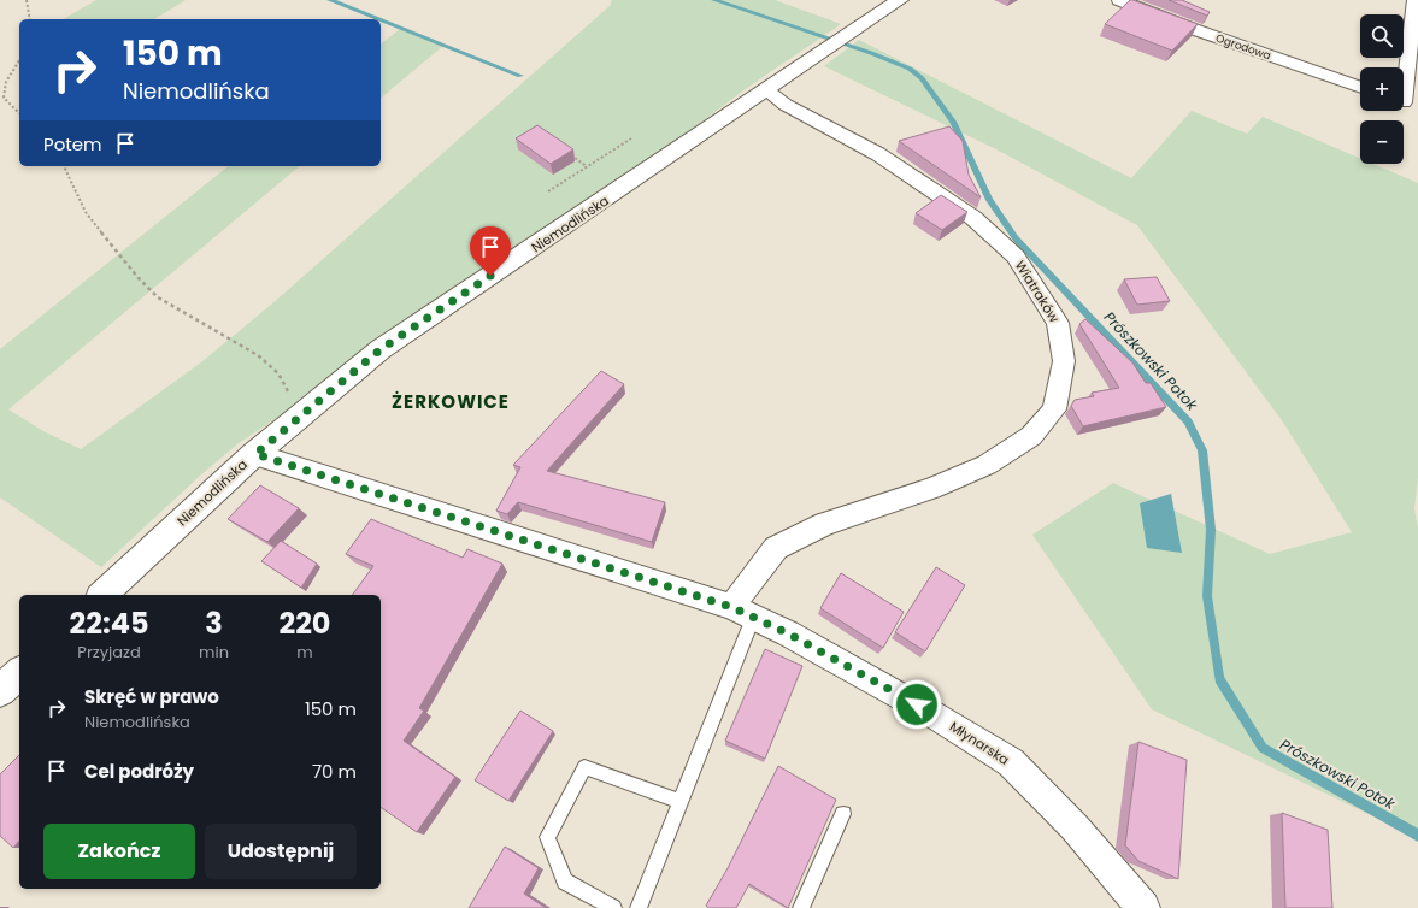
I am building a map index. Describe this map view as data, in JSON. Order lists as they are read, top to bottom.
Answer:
{
  "streets": {
    "main road": ["Niemodlińska"],
    "street": ["Ogrodowa", "Wiatraków", "Młynarska"]
  },
  "crossings": [
    ["Niemodlińska", "Wiatraków"],
    ["Niemodlińska", "Młynarska"],
    ["Wiatraków", "Młynarska"]
  ],
  "districts": ["ŻERKOWICE"],
  "water": ["Prószkowski Potok"],
  "page": {
    "map_buttons": ["+", "−"],
    "turn": ["150 m", "Niemodlińska"],
    "then": "Potem",
    "eta": [
      "22:45",
      "Przyjazd",
      "3",
      "min",
      "220",
      "m"
    ],
    "list": [
      {
        "name": "Skręć w prawo",
        "note": "Niemodlińska",
        "value": "150 m"
      },
      {
        "name": "Cel podróży",
        "value": "70 m"
      }
    ],
    "buttons": ["Zakończ", "Udostępnij"]
  }
}
